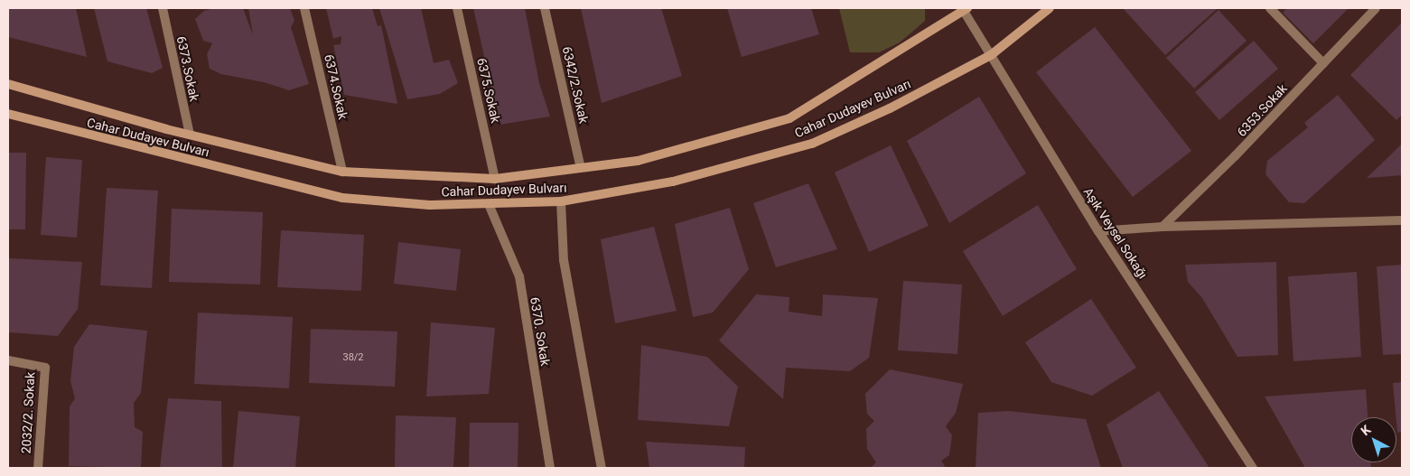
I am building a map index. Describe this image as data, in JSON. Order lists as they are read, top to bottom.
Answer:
{
  "streets": {
    "main road": ["Cahar Dudayev Bulvarı"],
    "street": [
      "6373.Sokak",
      "6342/2.Sokak",
      "6374.Sokak",
      "6375.Sokak",
      "6353.Sokak",
      "Aşık Veysel Sokağı",
      "6370. Sokak",
      "2032/2. Sokak"
    ]
  },
  "crossings": [
    ["6373.Sokak", "Cahar Dudayev Bulvarı"],
    ["6342/2.Sokak", "Cahar Dudayev Bulvarı"],
    ["6374.Sokak", "Cahar Dudayev Bulvarı"],
    ["6375.Sokak", "Cahar Dudayev Bulvarı"],
    ["Cahar Dudayev Bulvarı", "Aşık Veysel Sokağı"],
    ["Cahar Dudayev Bulvarı", "6370. Sokak"]
  ],
  "house_numbers": ["38/2"],
  "north": "top left"
}
